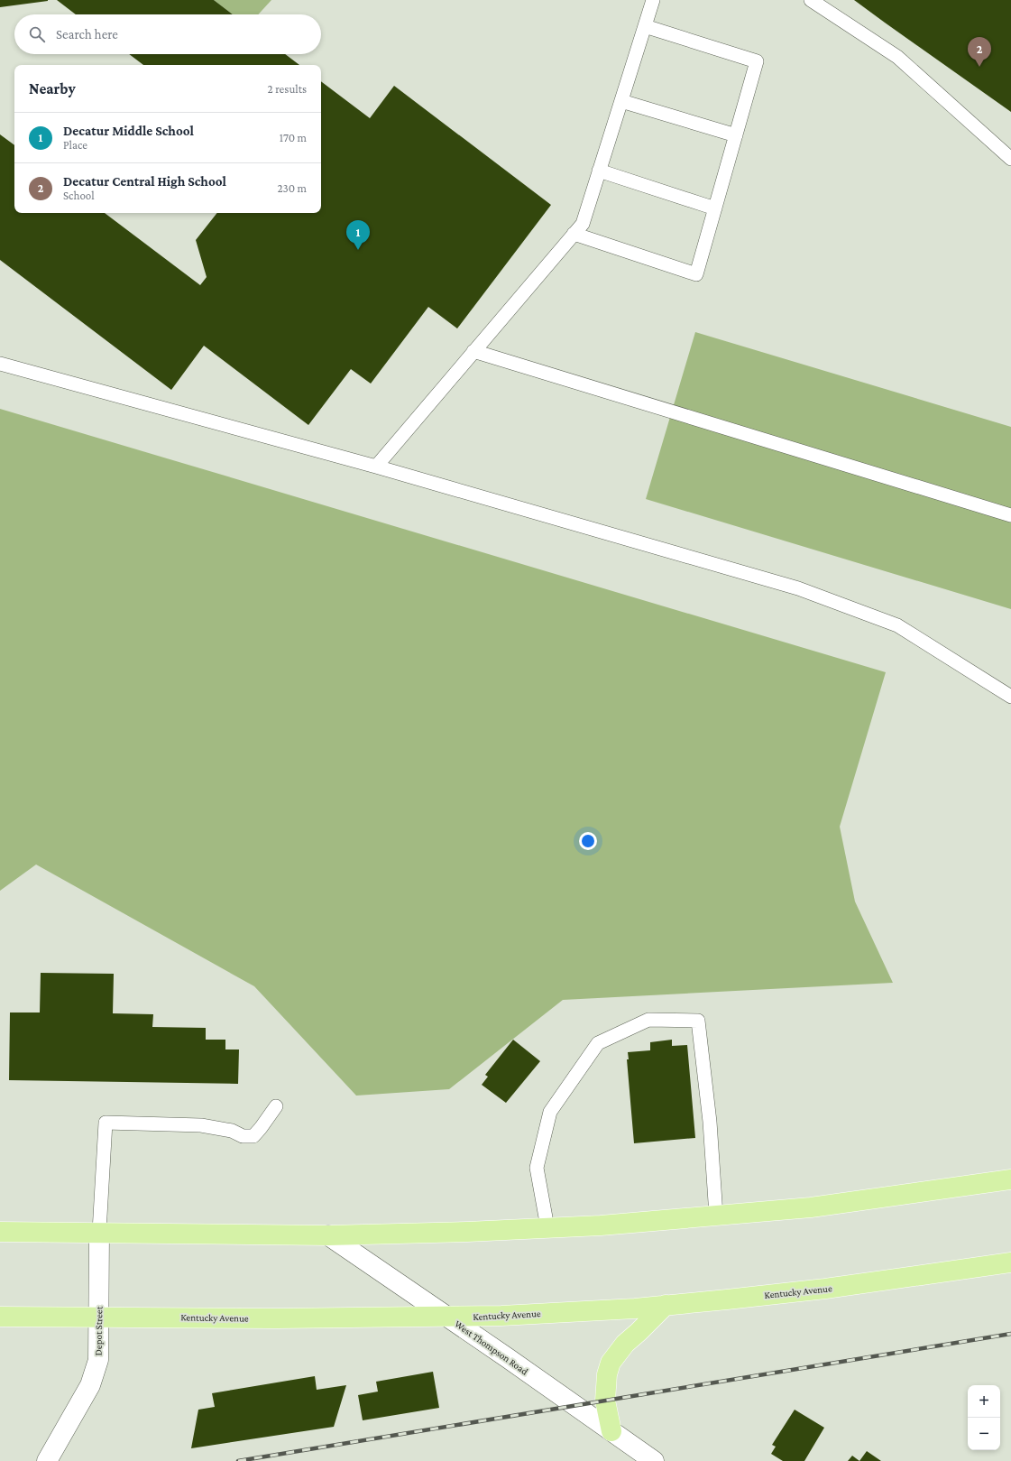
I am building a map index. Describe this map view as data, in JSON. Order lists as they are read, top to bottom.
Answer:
{
  "streets": {
    "main road": ["Kentucky Avenue"],
    "street": ["Depot Street", "West Thompson Road"]
  },
  "crossings": [
    ["Kentucky Avenue", "Depot Street"],
    ["Kentucky Avenue", "West Thompson Road"]
  ],
  "page": {
    "search": "Search here",
    "pins": ["2", "1"],
    "heading": ["Nearby", "2 results"],
    "list": [
      {
        "mark": "1",
        "name": "Decatur Middle School",
        "note": "Place",
        "value": "170 m"
      },
      {
        "mark": "2",
        "name": "Decatur Central High School",
        "note": "School",
        "value": "230 m"
      }
    ],
    "map_buttons": ["+", "−"]
  }
}
